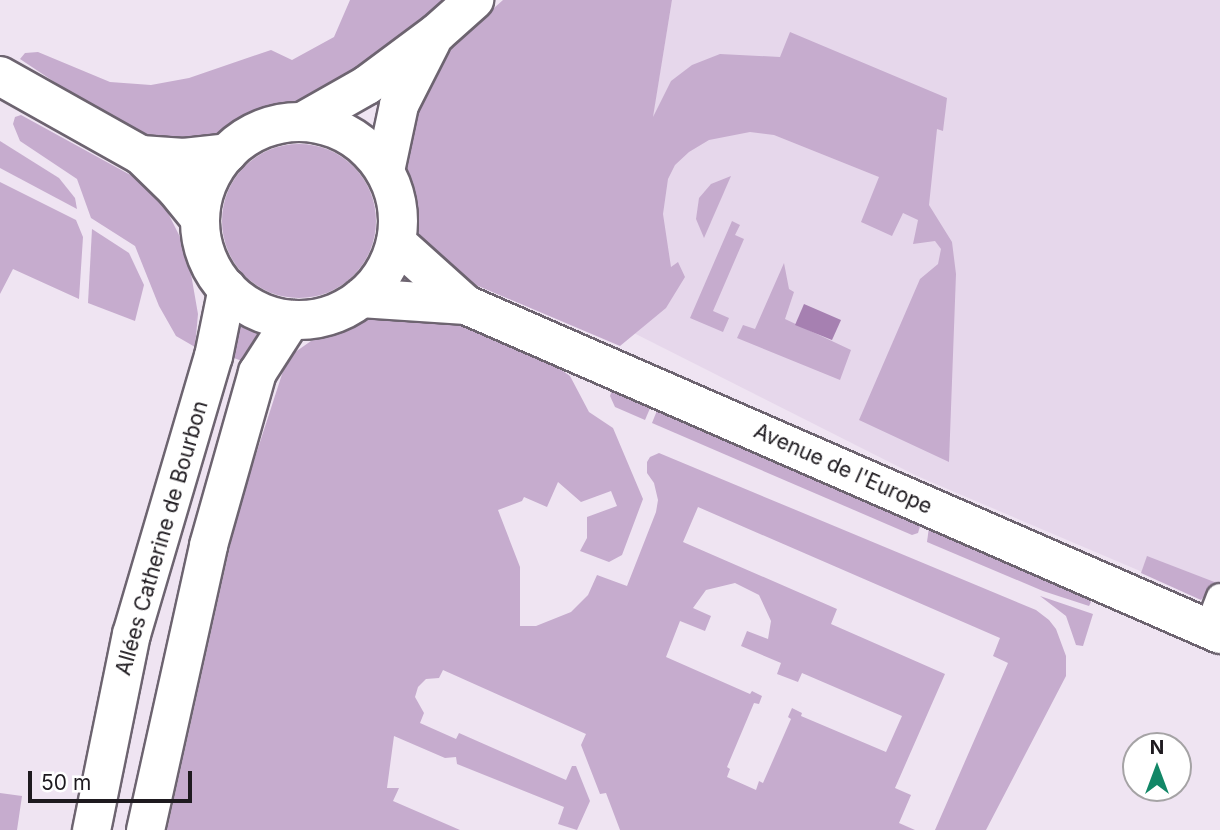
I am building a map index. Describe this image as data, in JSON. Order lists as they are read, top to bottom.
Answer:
{
  "streets": {
    "main road": ["Avenue de l'Europe", "Allées Catherine de Bourbon"]
  },
  "crossings": [
    ["Avenue de l'Europe", "Allées Catherine de Bourbon"]
  ],
  "scale_bar": "50 m",
  "north": "top"
}
